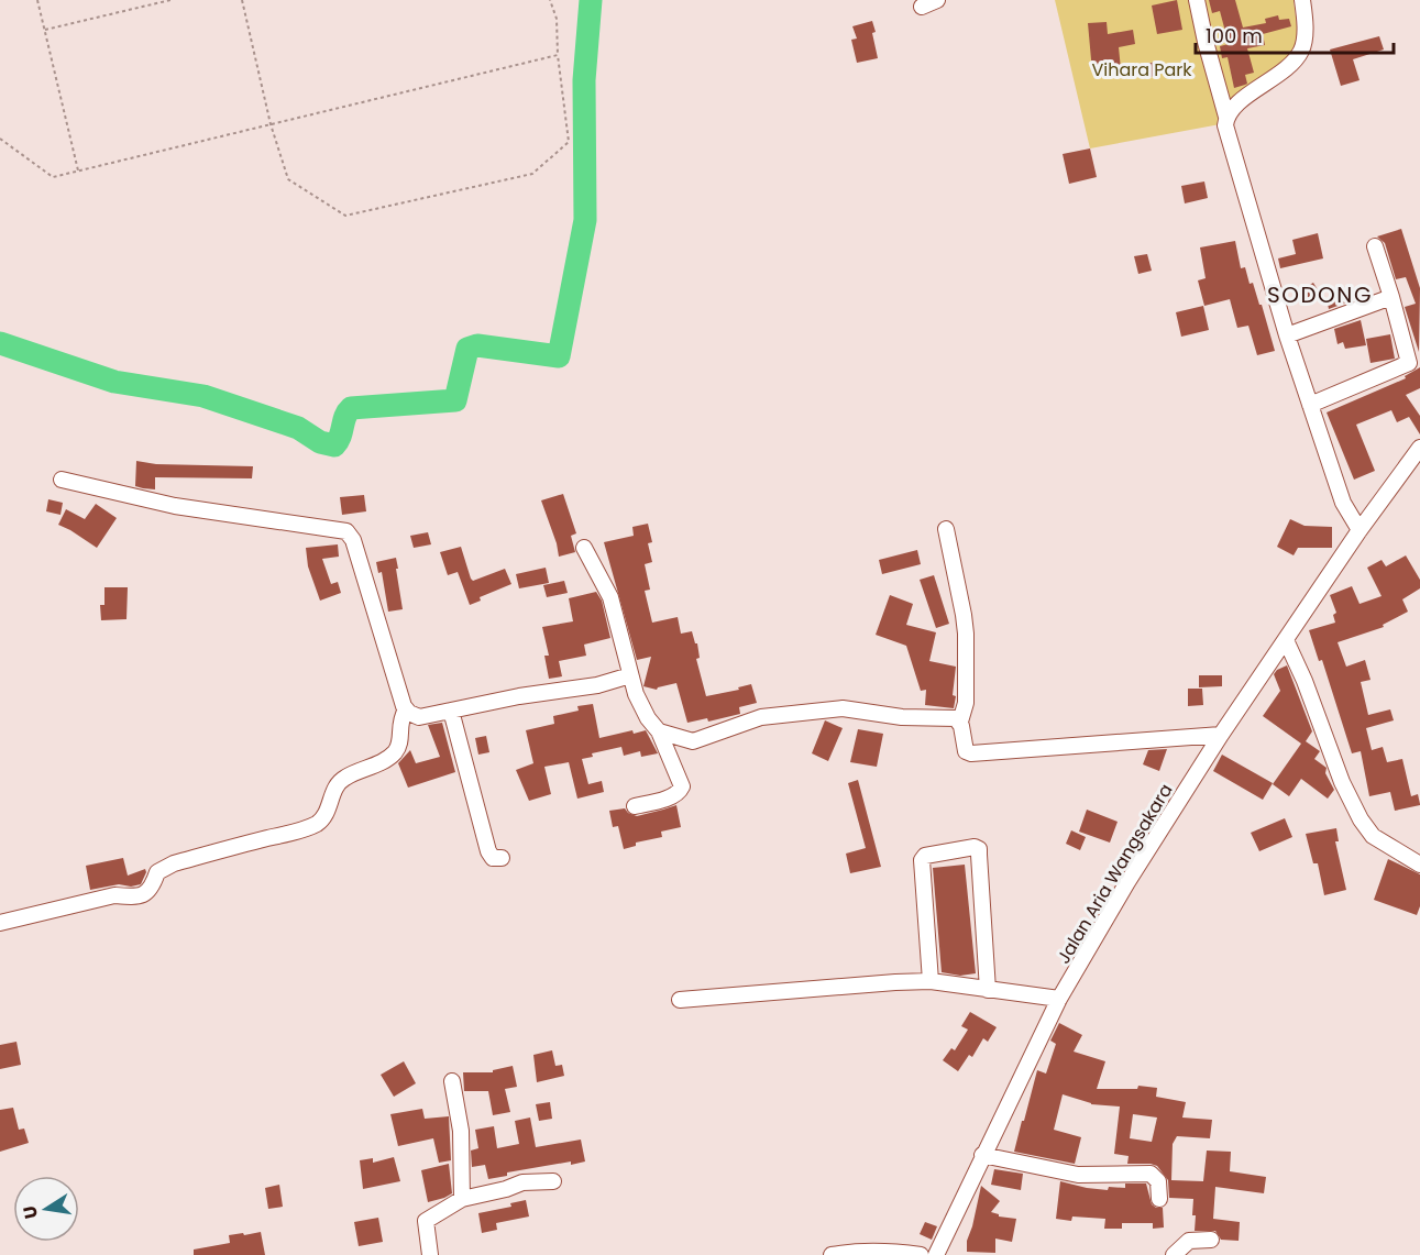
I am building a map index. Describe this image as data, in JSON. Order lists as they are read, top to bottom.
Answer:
{
  "streets": {
    "street": ["Jalan Aria Wangsakara"]
  },
  "districts": ["SODONG"],
  "parks": ["Vihara Park"],
  "scale_bar": "100 m",
  "north": "left"
}
